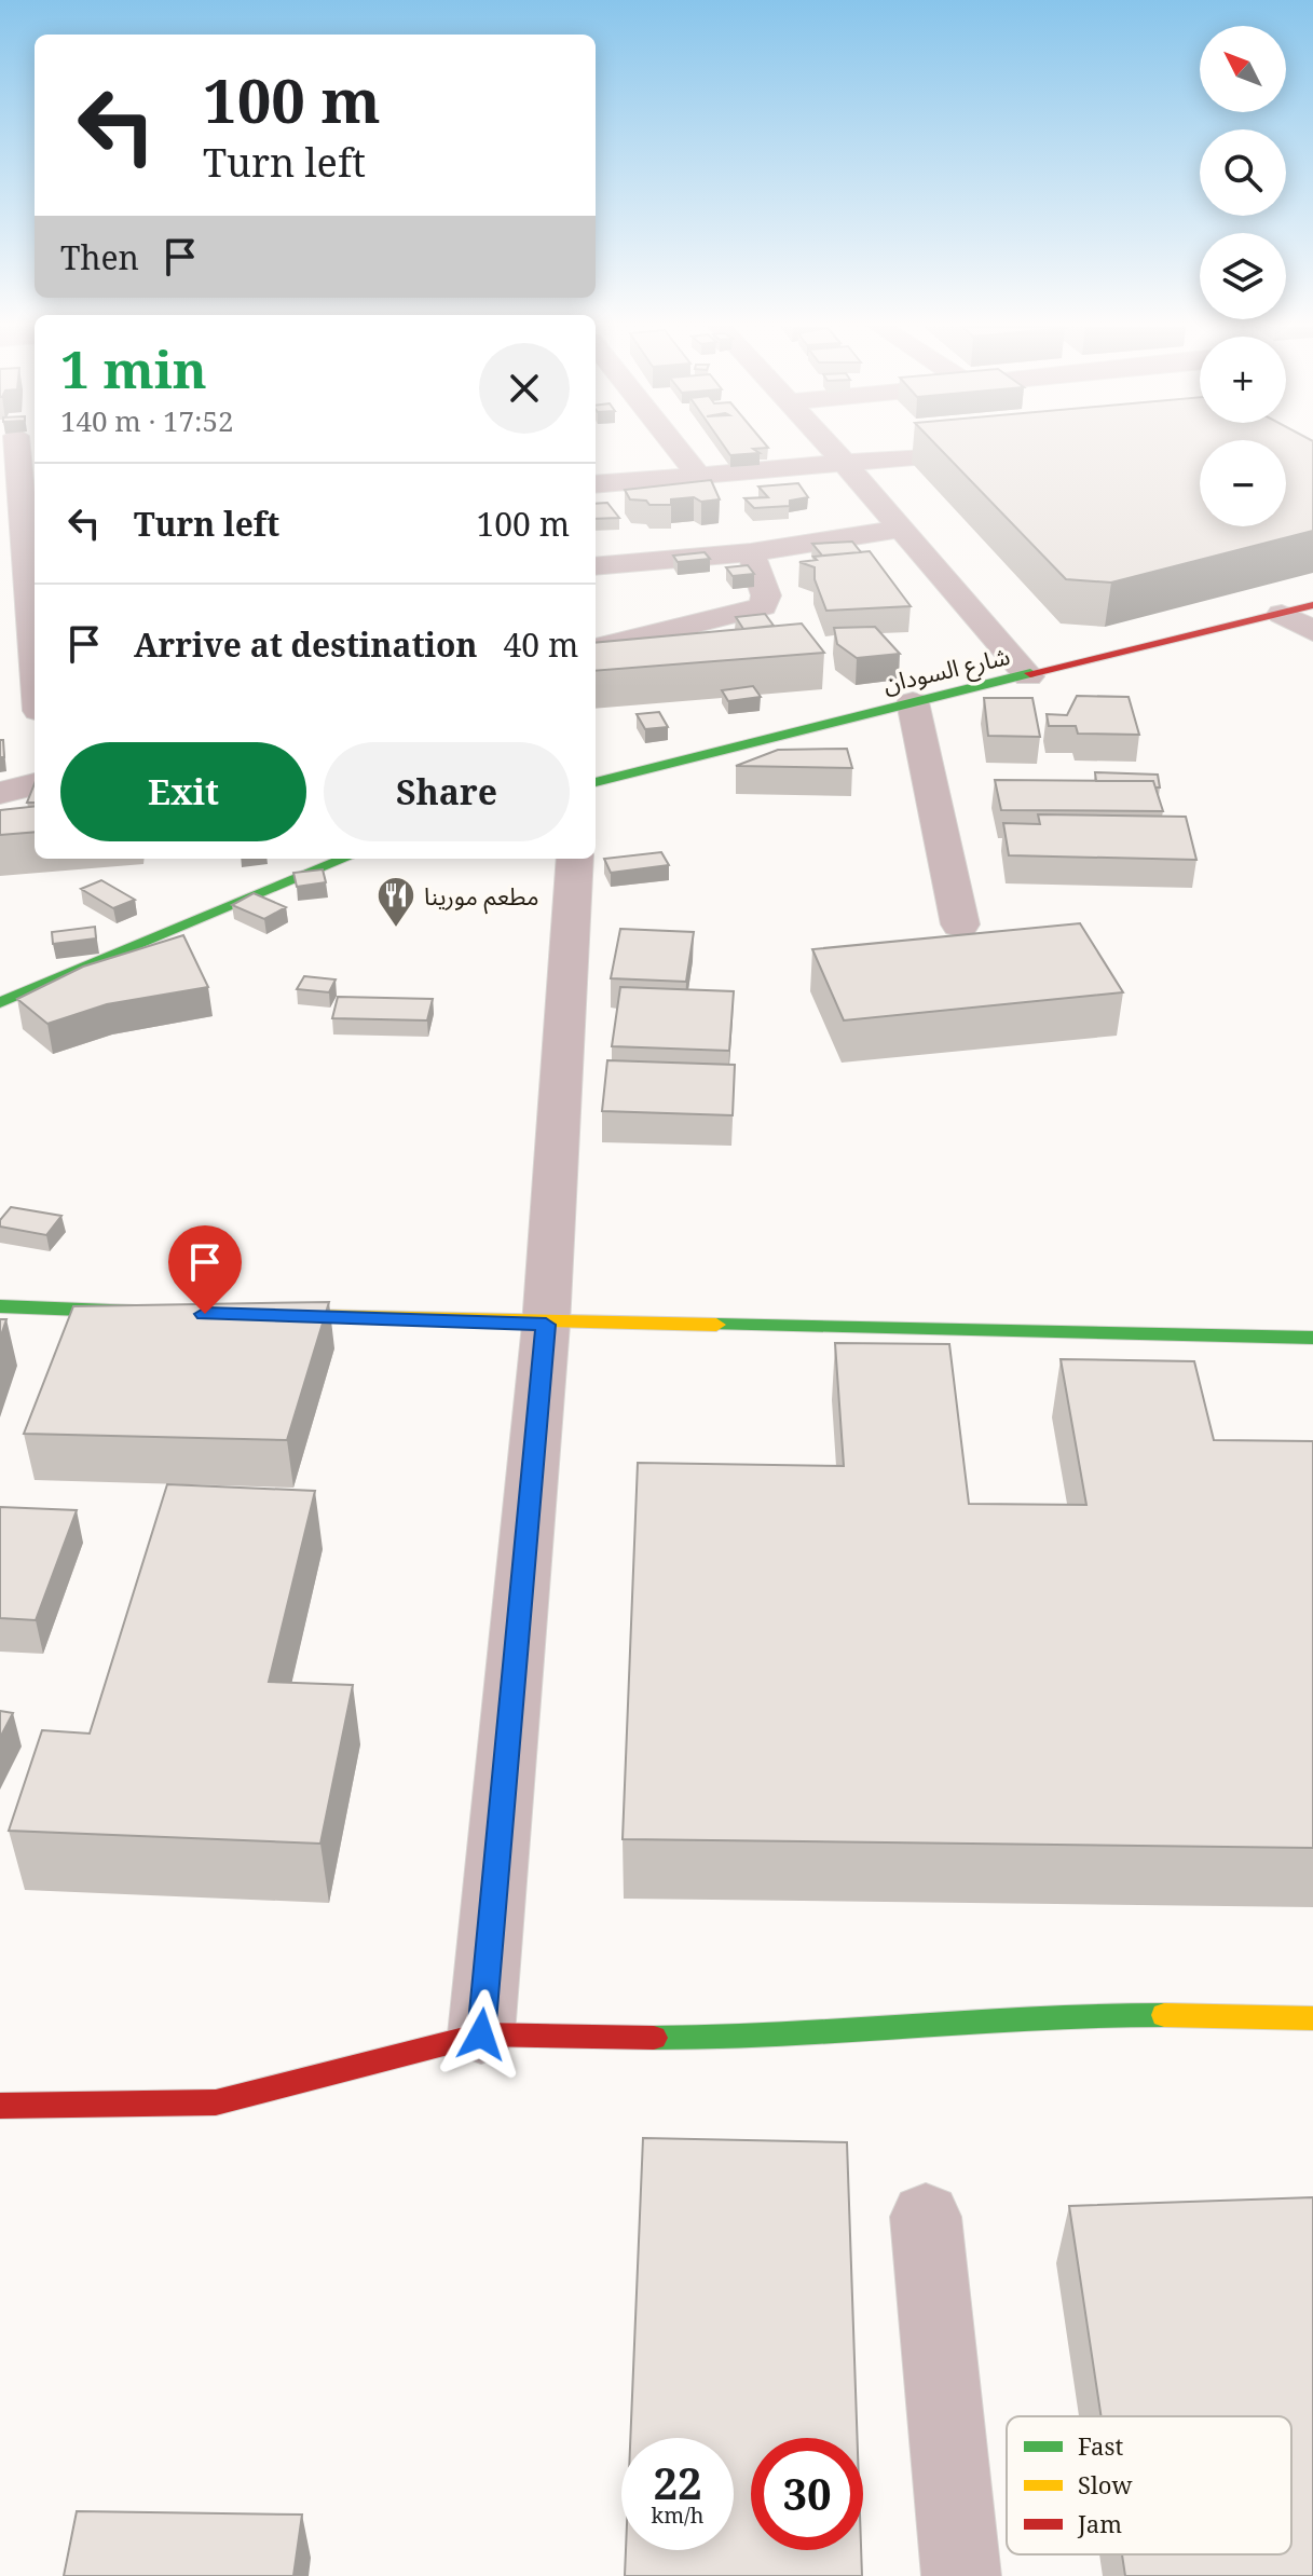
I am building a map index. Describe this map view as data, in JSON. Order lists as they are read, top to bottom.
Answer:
{
  "streets": {
    "street": ["شارع السودان"]
  },
  "places": {
    "restaurant": ["مطعم مورينا"]
  },
  "legend": ["Fast", "Slow", "Jam"],
  "north": "top left",
  "page": {
    "map_buttons": ["+", "−"],
    "turn": ["100 m", "Turn left"],
    "then": "Then",
    "heading": ["1 min", "140 m · 17:52"],
    "list": [
      {
        "name": "Turn left",
        "value": "100 m"
      },
      {
        "name": "Arrive at destination",
        "value": "40 m"
      }
    ],
    "buttons": ["Exit", "Share"],
    "speed": "22 km/h",
    "limit": "30"
  }
}
